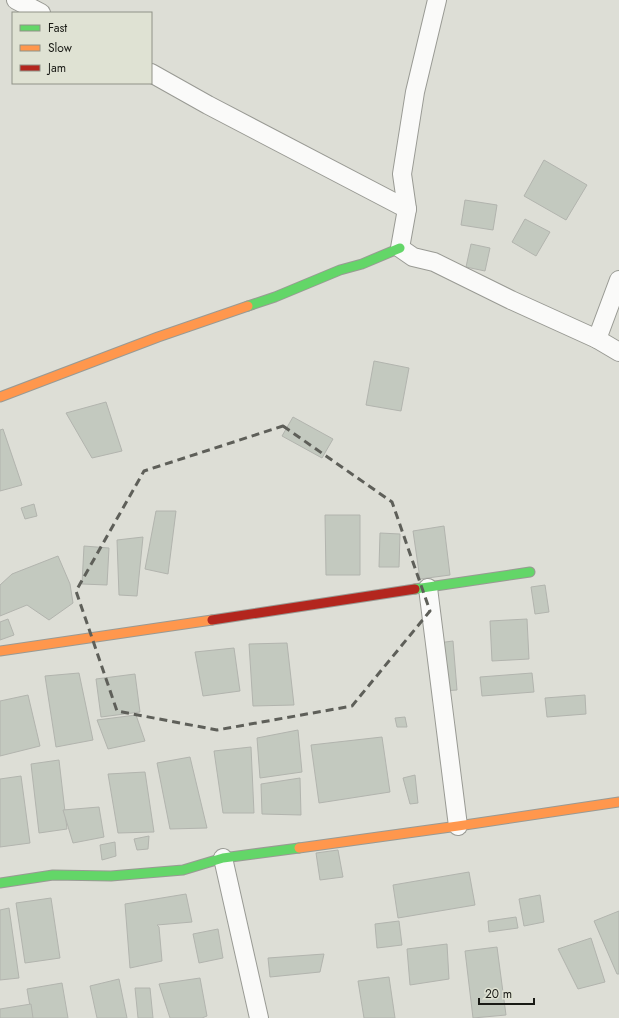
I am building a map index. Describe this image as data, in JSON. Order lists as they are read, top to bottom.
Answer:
{
  "legend": ["Fast", "Slow", "Jam"],
  "scale_bar": "20 m"
}
